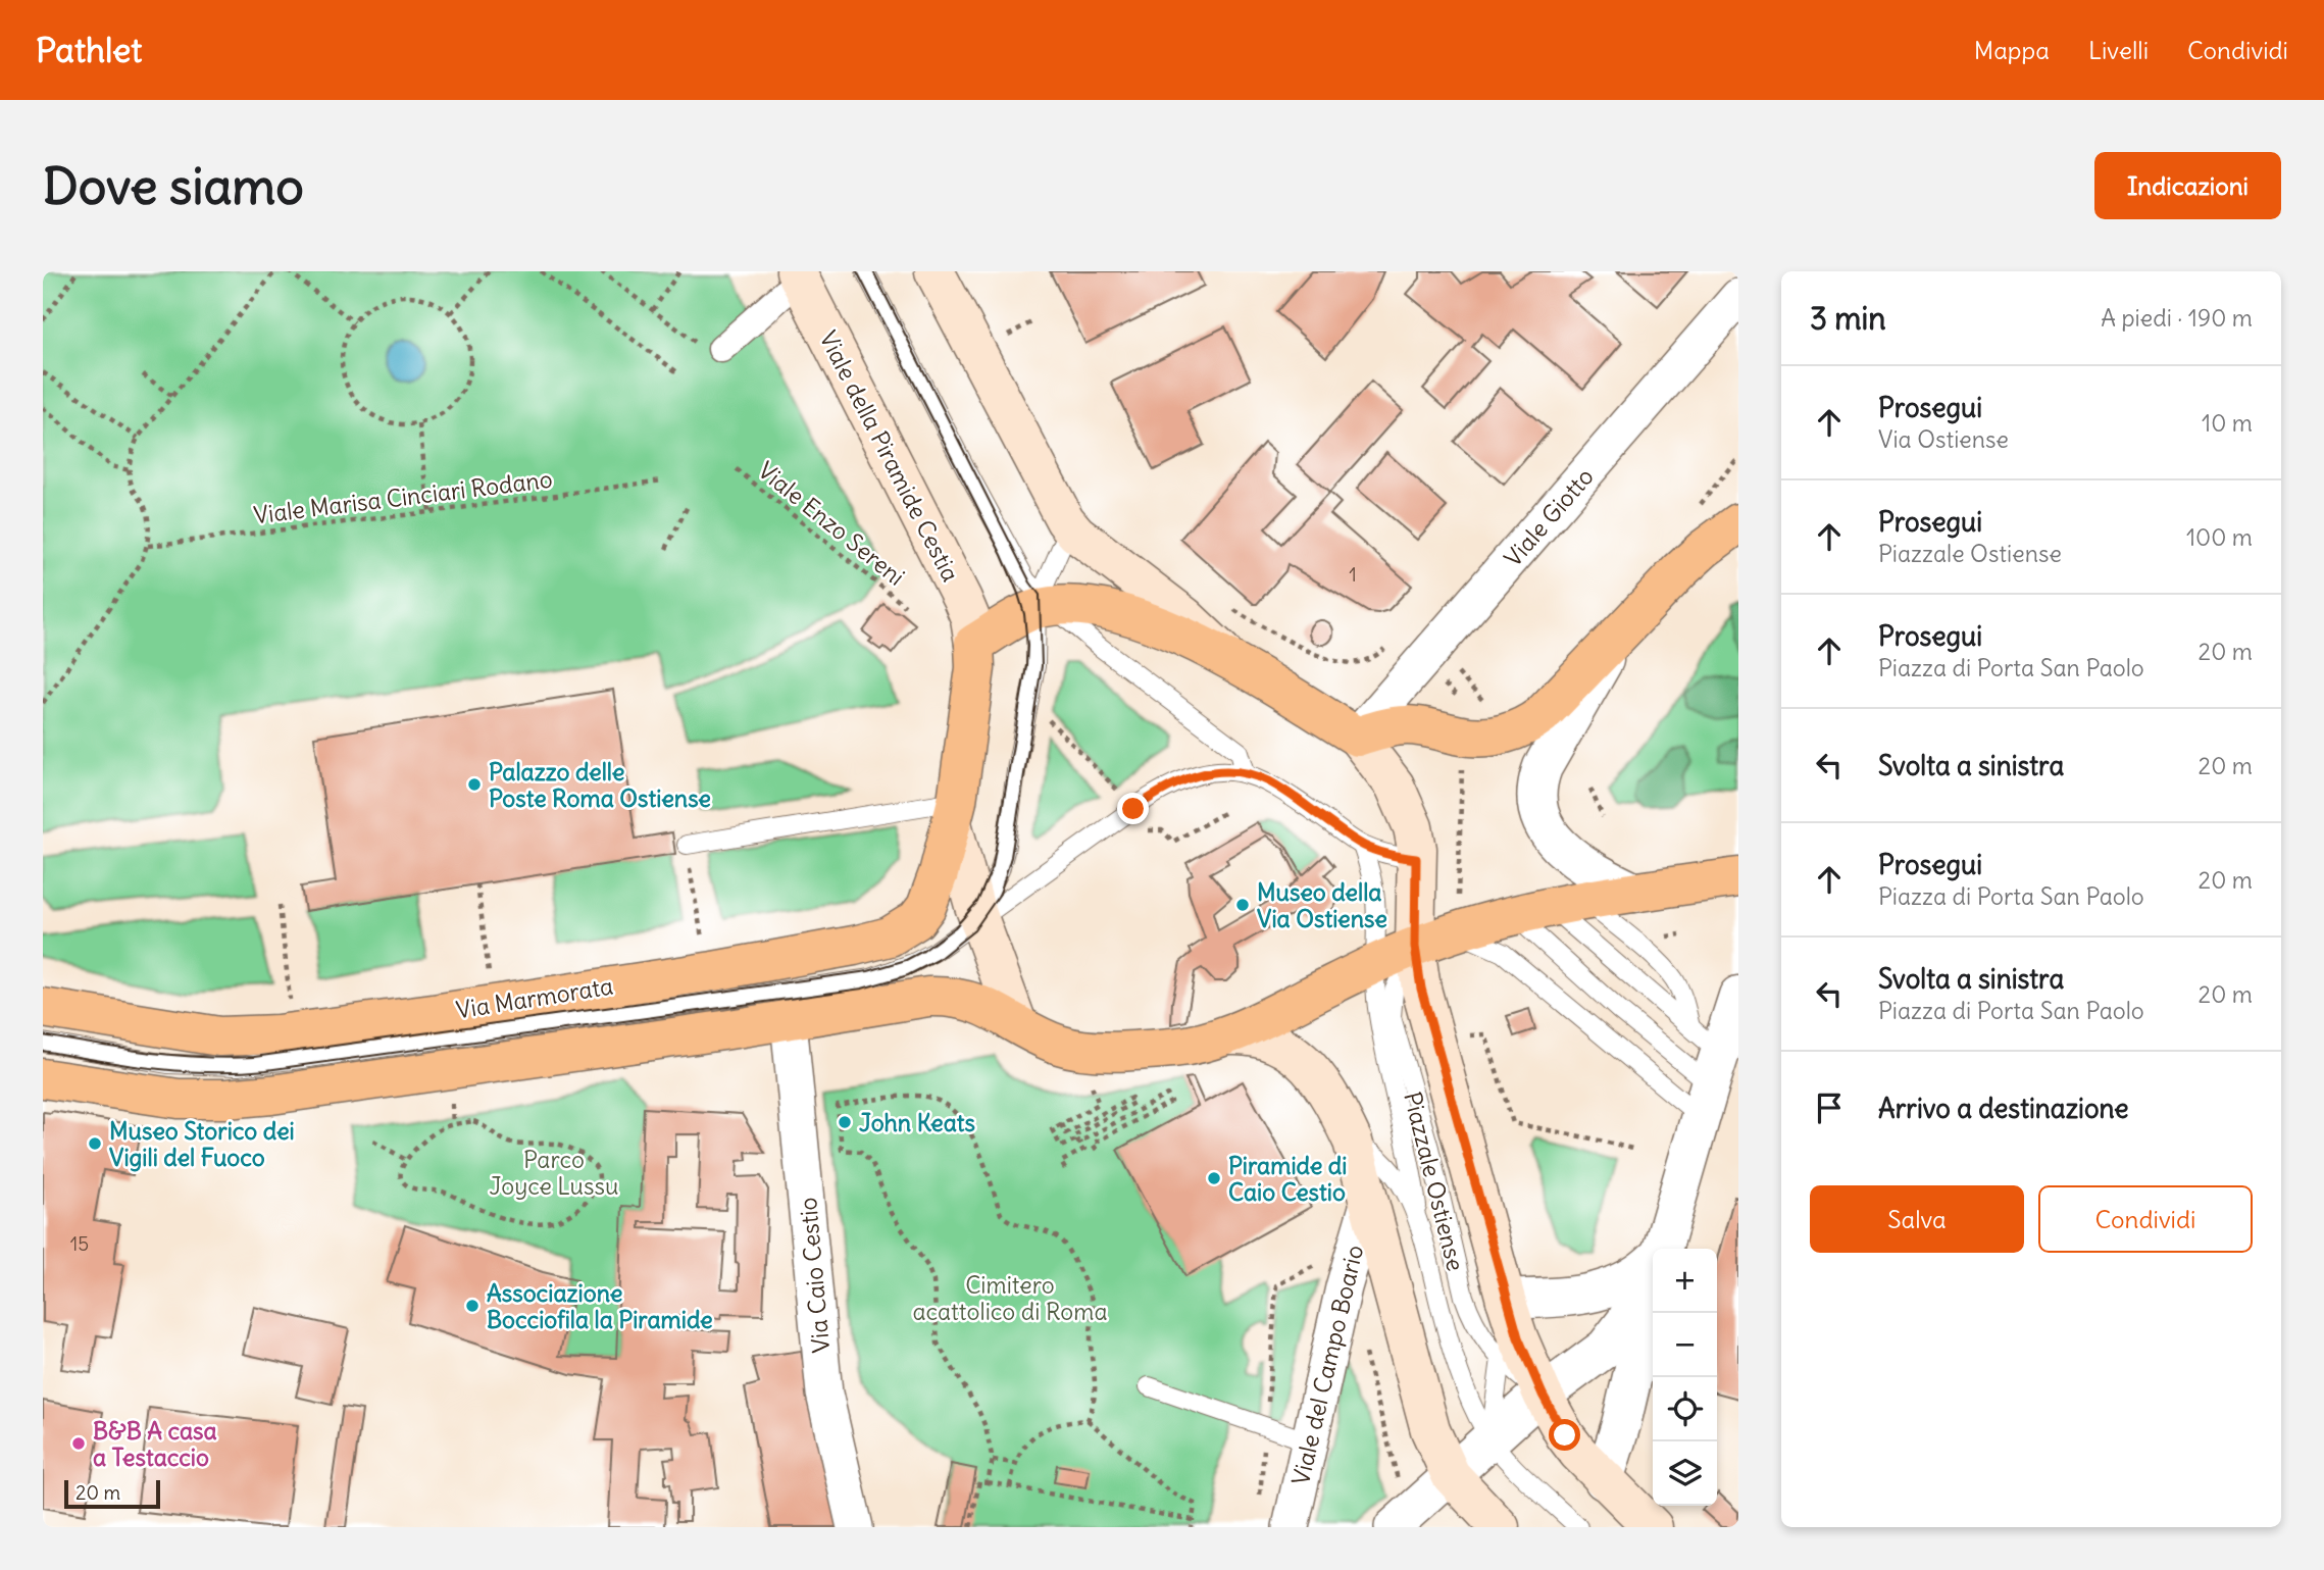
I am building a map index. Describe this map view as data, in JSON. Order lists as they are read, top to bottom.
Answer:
{
  "streets": {
    "main road": ["Viale della Piramide Cestia", "Via Marmorata", "Piazzale Ostiense"],
    "street": ["Viale Giotto", "Via Caio Cestio", "Viale del Campo Boario"],
    "path": ["Viale Marisa Cinciari Rodano", "Viale Enzo Sereni"]
  },
  "crossings": [
    ["Viale della Piramide Cestia", "Via Marmorata"],
    ["Piazzale Ostiense", "Viale del Campo Boario"]
  ],
  "parks": ["Parco Joyce Lussu", "Cimitero acattolico di Roma"],
  "places": [
    "Palazzo delle Poste Roma Ostiense",
    "Museo della Via Ostiense",
    "John Keats",
    "Museo Storico dei Vigili del Fuoco",
    "Piramide di Caio Cestio",
    "Associazione Bocciofila la Piramide",
    "B&B A casa a Testaccio"
  ],
  "house_numbers": ["1", "15"],
  "scale_bar": "20 m",
  "page": {
    "header": "Pathlet",
    "nav": ["Mappa", "Livelli", "Condividi"],
    "buttons": [
      "Indicazioni",
      ["Salva", "Condividi"]
    ],
    "title": "Dove siamo",
    "heading": ["3 min", "A piedi · 190 m"],
    "list": [
      ["Prosegui", "Via Ostiense", "10 m"],
      ["Prosegui", "Piazzale Ostiense", "100 m"],
      ["Prosegui", "Piazza di Porta San Paolo", "20 m"],
      ["Svolta a sinistra", "20 m"],
      ["Prosegui", "Piazza di Porta San Paolo", "20 m"],
      ["Svolta a sinistra", "Piazza di Porta San Paolo", "20 m"],
      "Arrivo a destinazione"
    ],
    "map_buttons": ["+", "−"],
    "scale": "20 m"
  }
}
